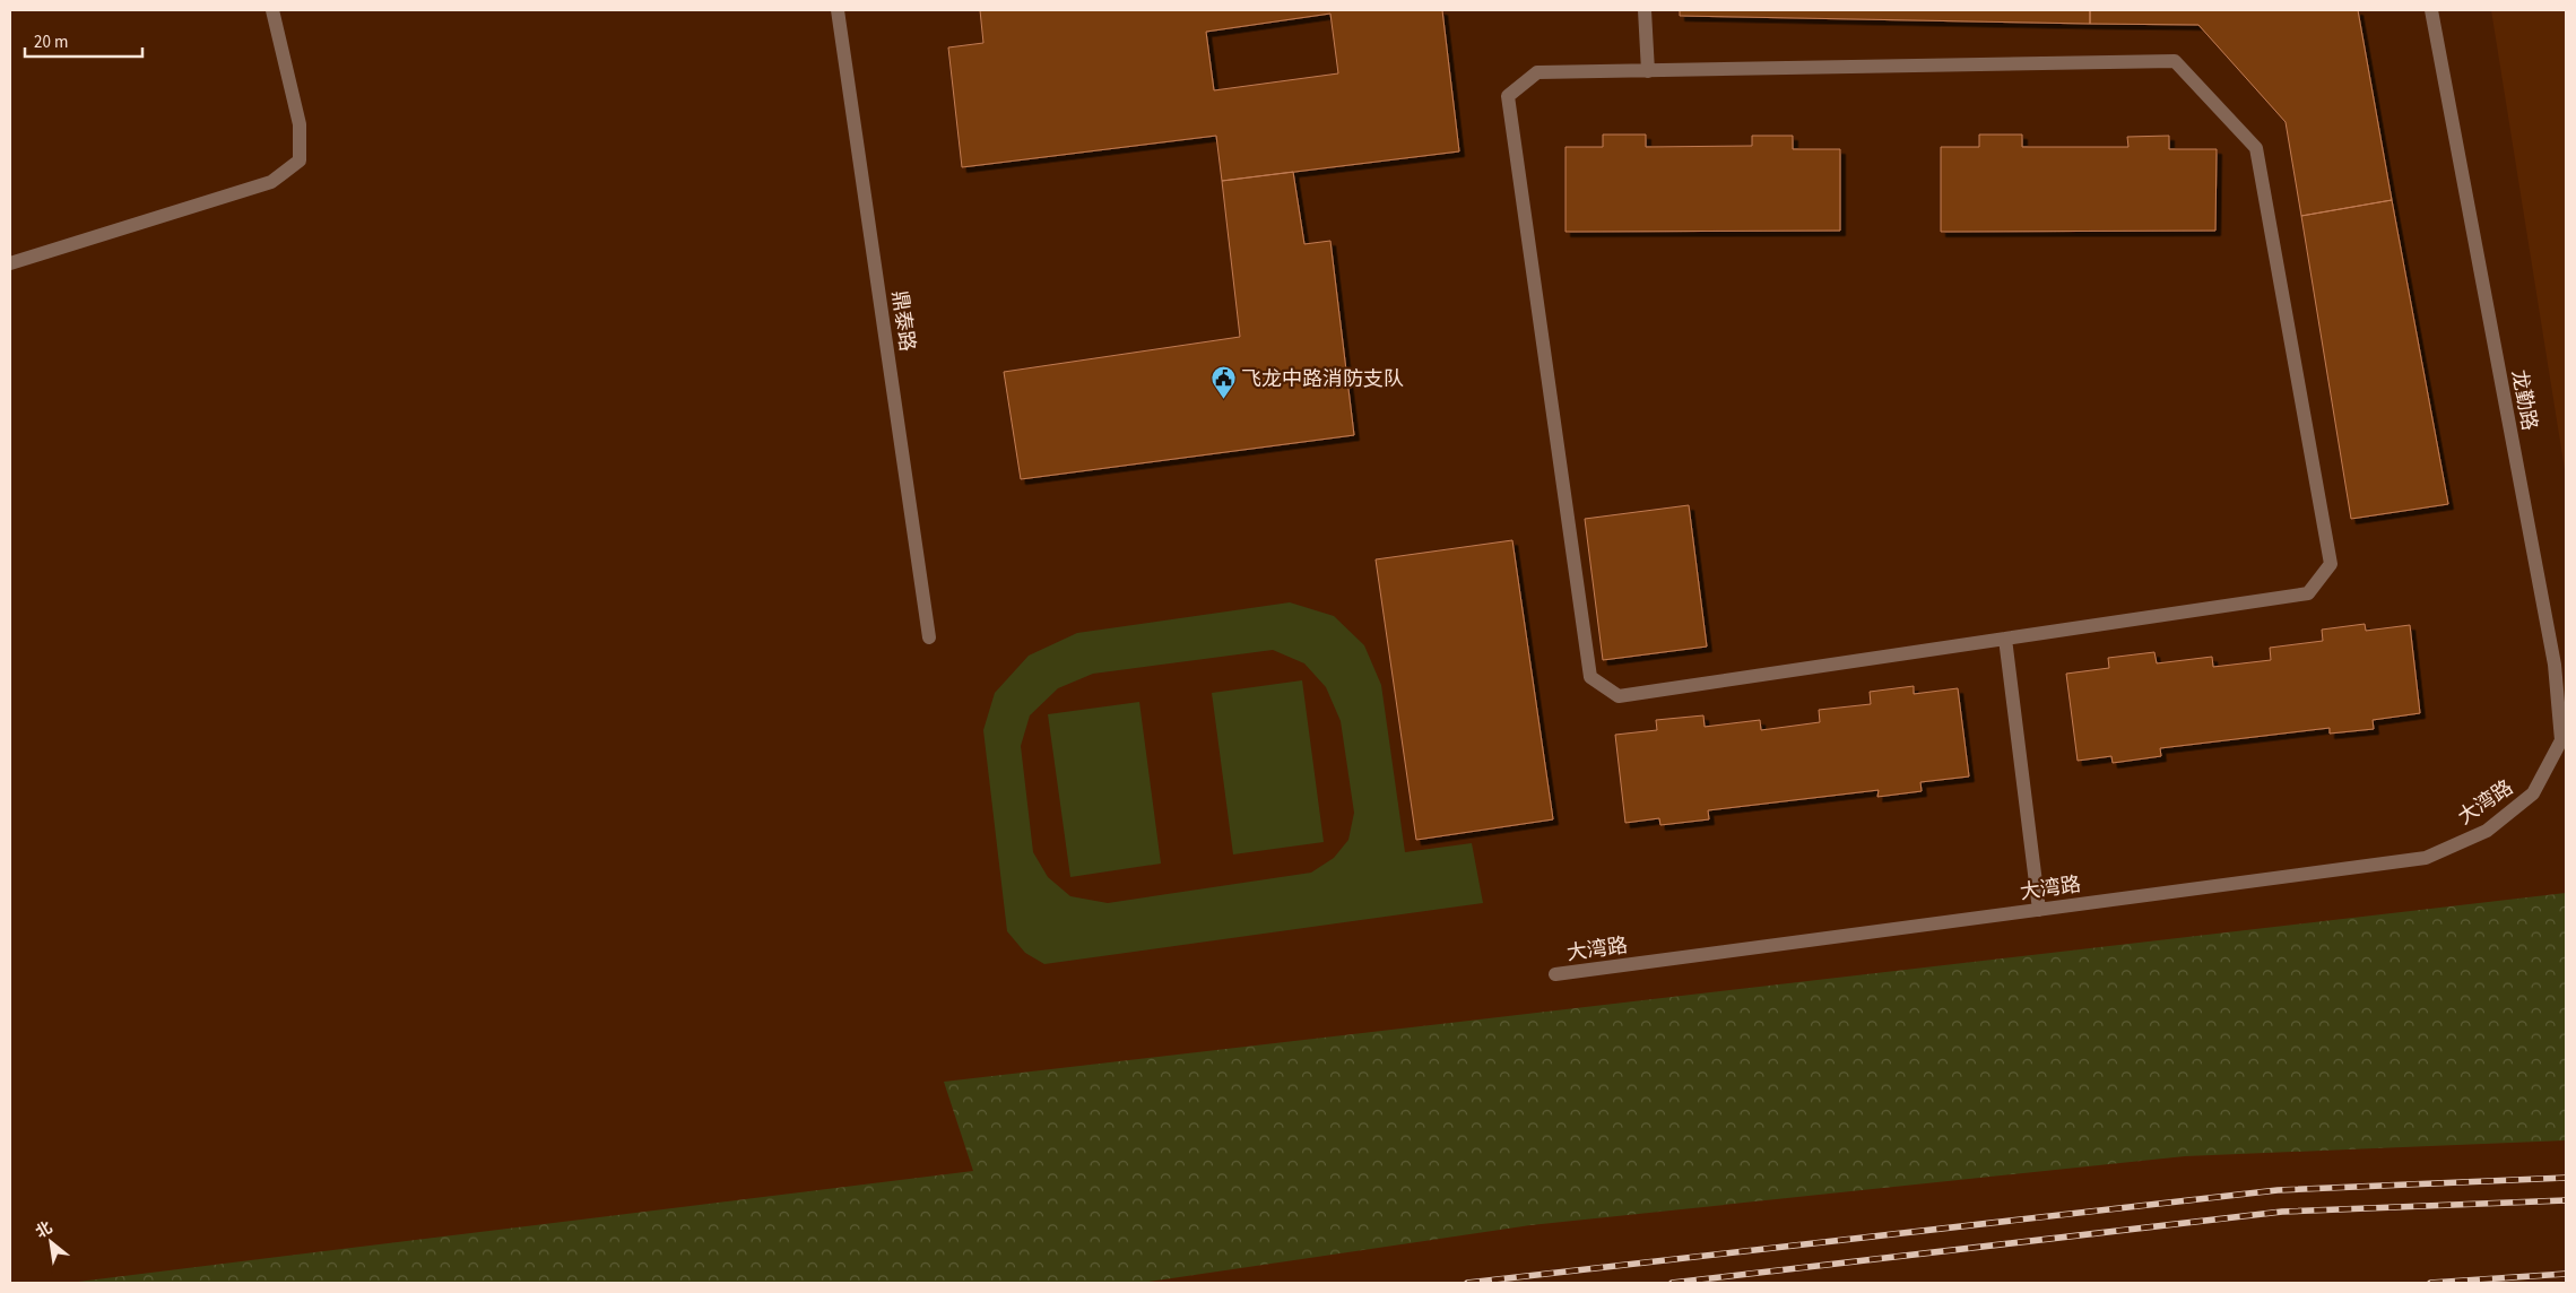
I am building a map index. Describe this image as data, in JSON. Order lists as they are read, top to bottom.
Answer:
{
  "streets": {
    "street": ["鼎泰路", "龙勤路", "大湾路"]
  },
  "crossings": [
    ["龙勤路", "大湾路"]
  ],
  "places": {
    "public building": ["飞龙中路消防支队"]
  },
  "scale_bar": "20 m",
  "north": "top left"
}
